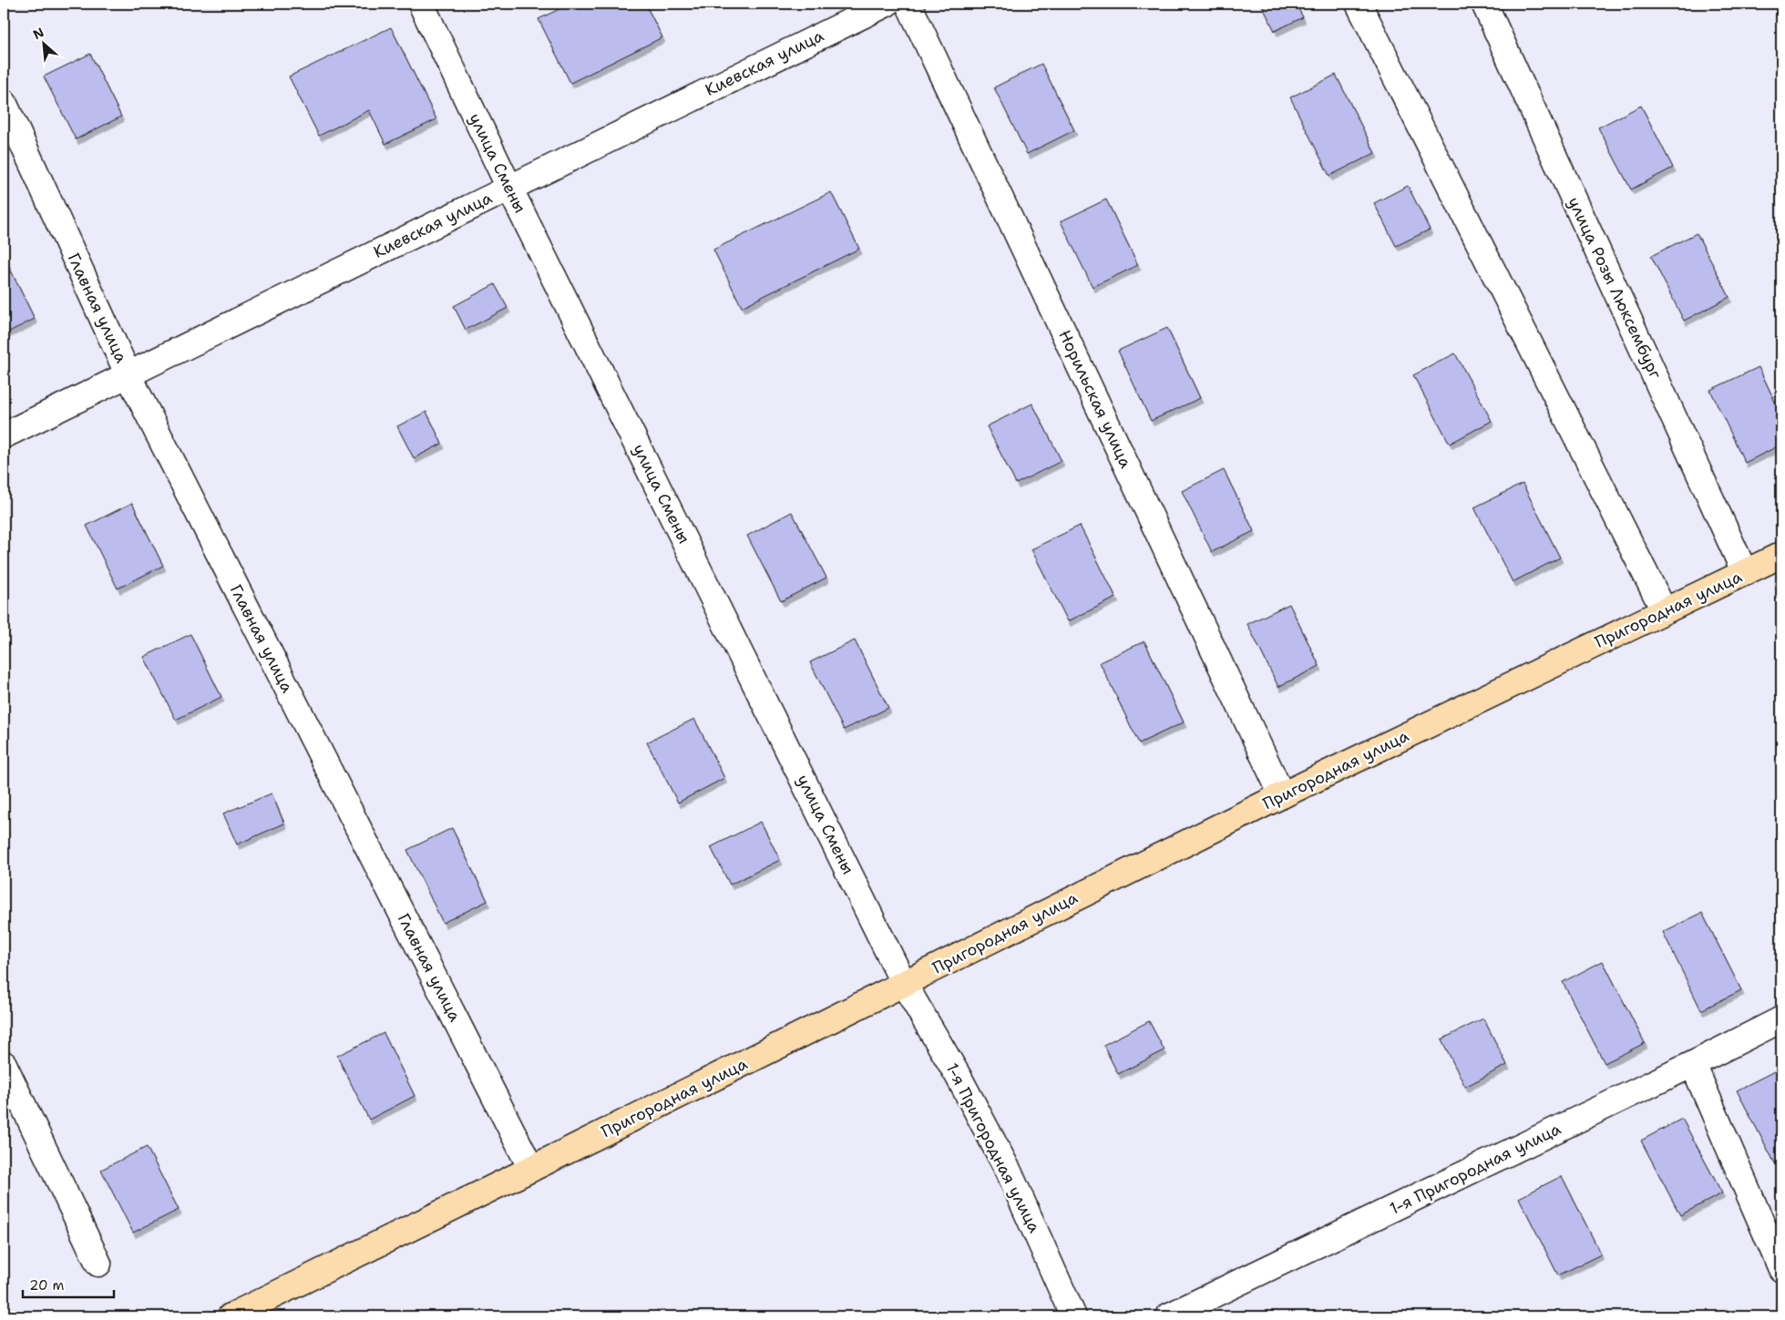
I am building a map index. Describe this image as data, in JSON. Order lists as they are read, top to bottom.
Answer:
{
  "streets": {
    "highway": ["Пригородная улица"],
    "street": [
      "Киевская улица",
      "улица Смены",
      "улица Розы Люксембург",
      "Главная улица",
      "Норильская улица",
      "1-я Пригородная улица"
    ]
  },
  "crossings": [
    ["Киевская улица", "улица Смены"],
    ["Киевская улица", "Главная улица"],
    ["улица Смены", "Пригородная улица"],
    ["улица Смены", "1-я Пригородная улица"],
    ["улица Розы Люксембург", "Пригородная улица"],
    ["Главная улица", "Пригородная улица"],
    ["Норильская улица", "Пригородная улица"],
    ["Пригородная улица", "1-я Пригородная улица"]
  ],
  "scale_bar": "20 m",
  "north": "top left"
}
